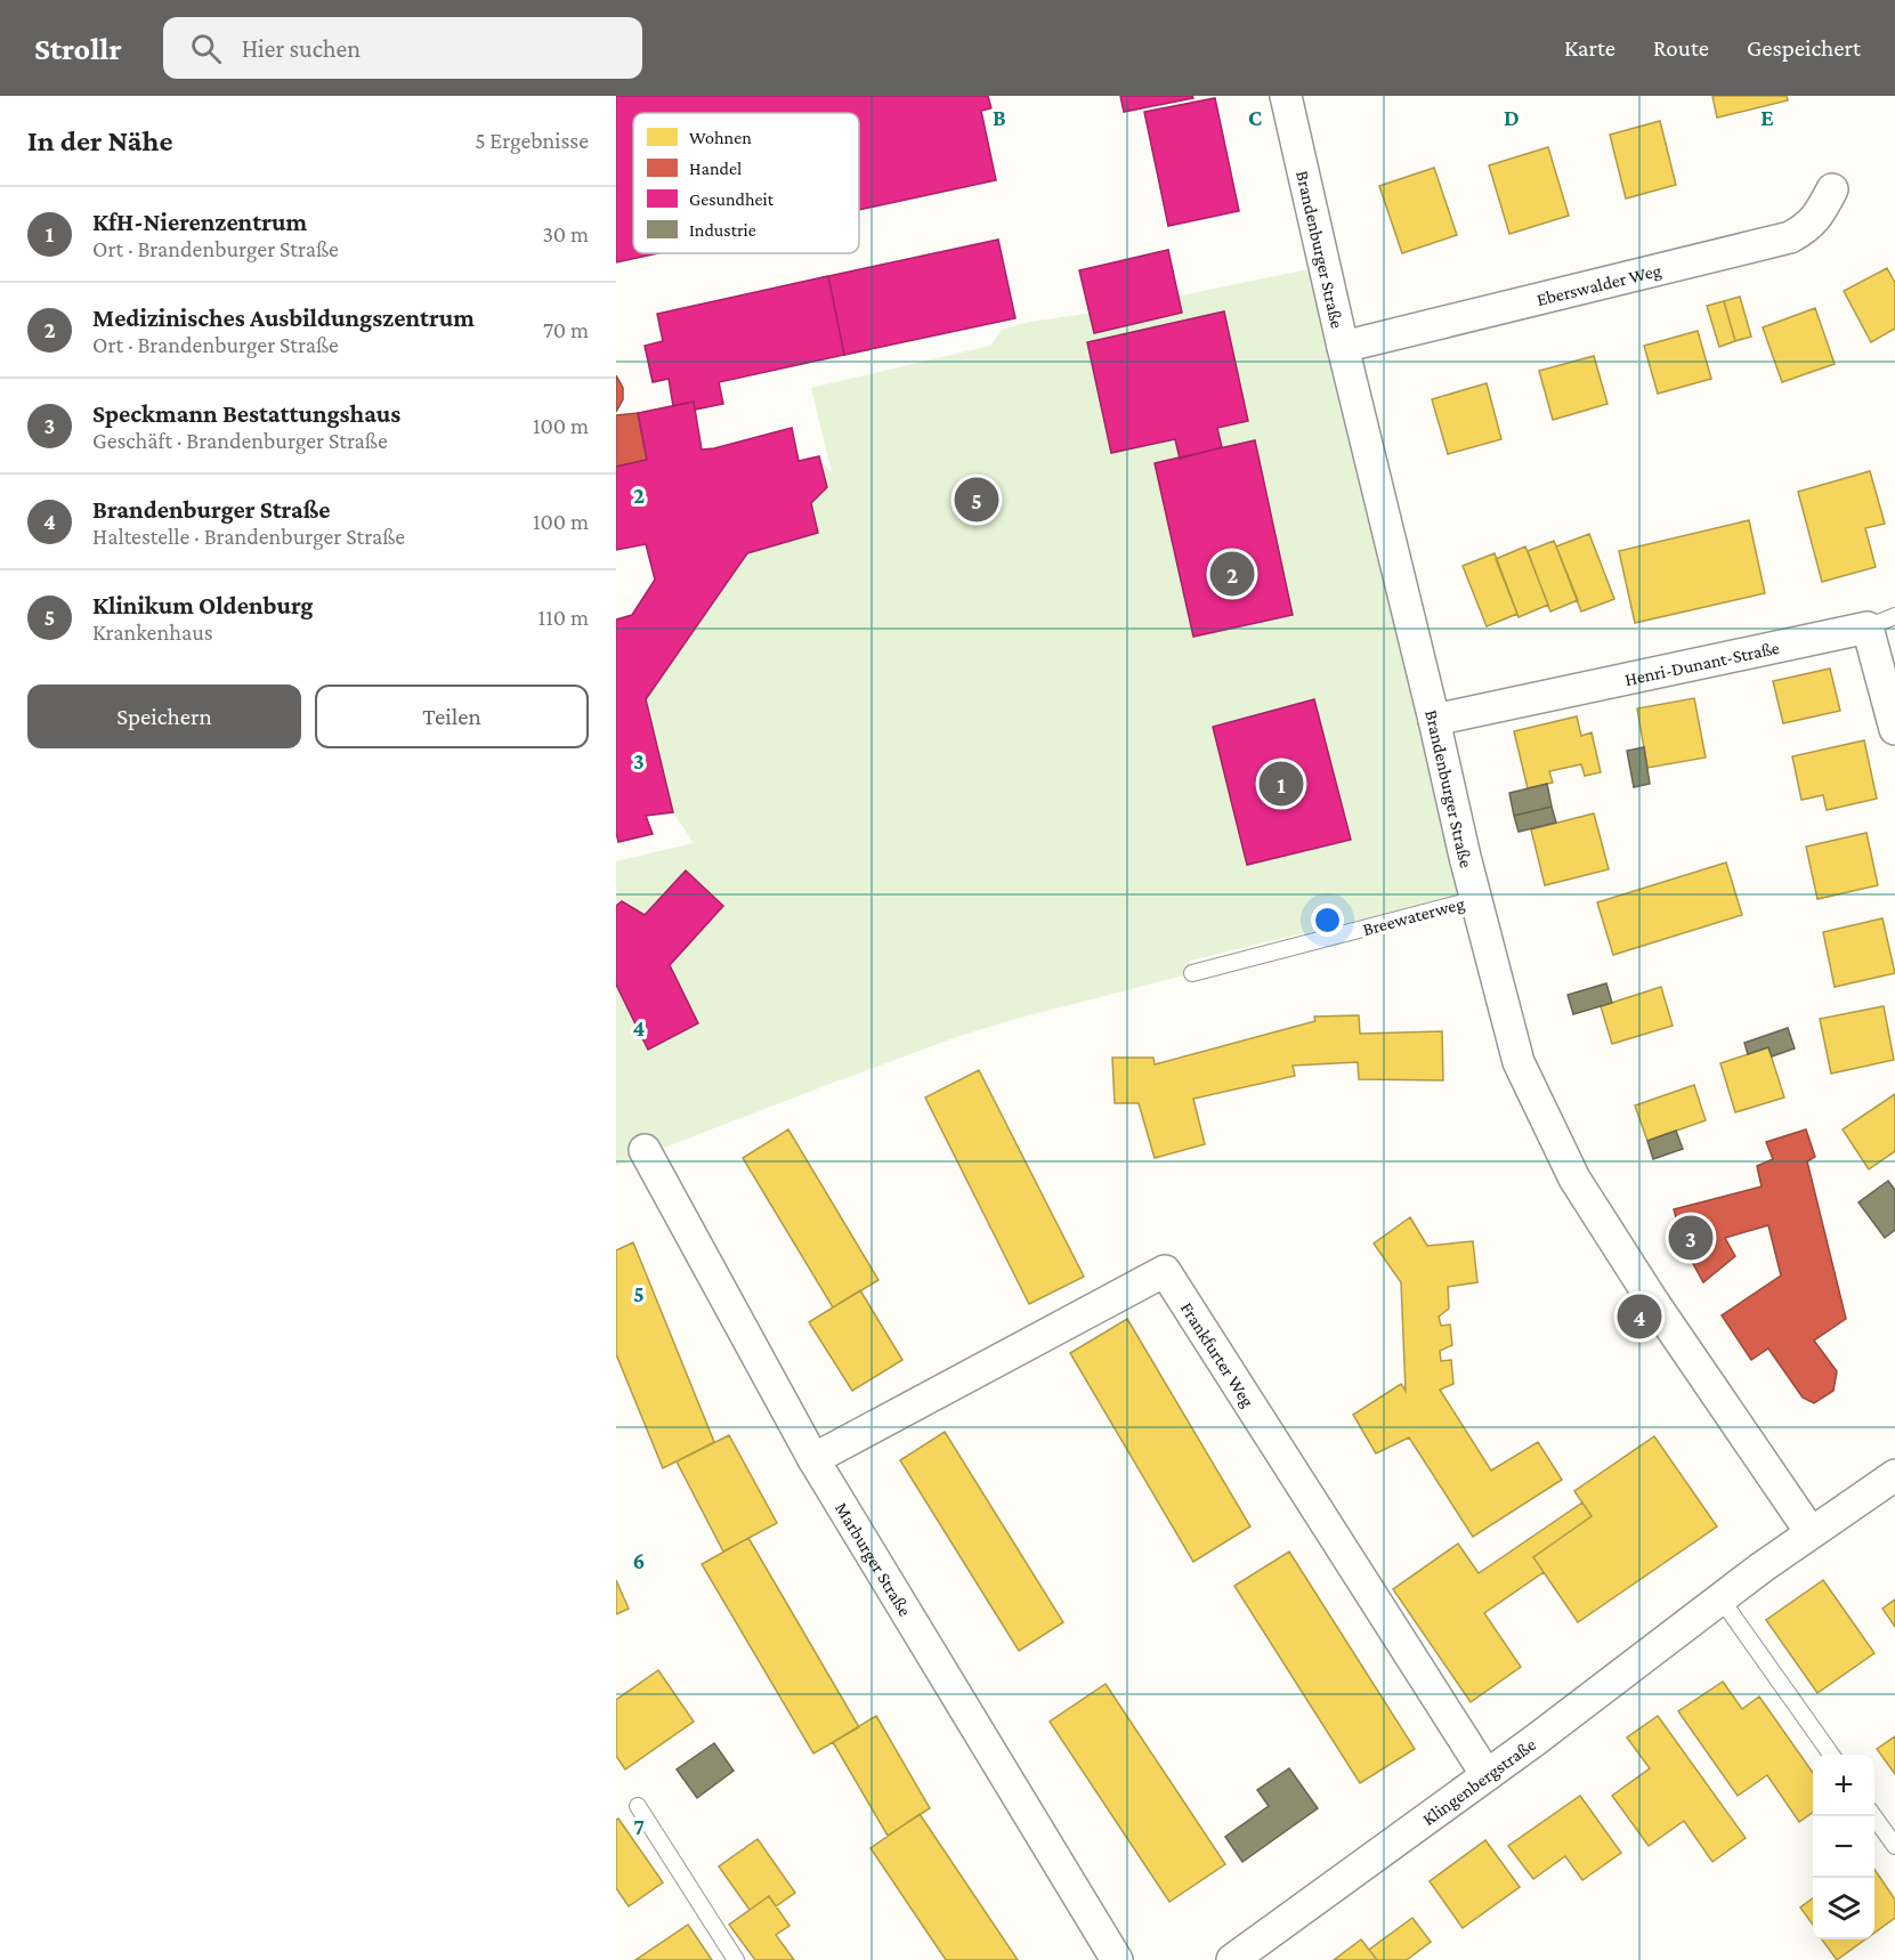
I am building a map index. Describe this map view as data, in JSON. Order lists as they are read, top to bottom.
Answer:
{
  "streets": {
    "street": [
      "Brandenburger Straße",
      "Eberswalder Weg",
      "Henri-Dunant-Straße",
      "Frankfurter Weg",
      "Marburger Straße",
      "Klingenbergstraße"
    ],
    "lane": ["Breewaterweg"]
  },
  "crossings": [
    ["Brandenburger Straße", "Eberswalder Weg"],
    ["Brandenburger Straße", "Henri-Dunant-Straße"],
    ["Brandenburger Straße", "Breewaterweg"],
    ["Brandenburger Straße", "Klingenbergstraße"],
    ["Frankfurter Weg", "Marburger Straße"],
    ["Frankfurter Weg", "Klingenbergstraße"]
  ],
  "legend": [
    "Wohnen",
    "Handel",
    "Gesundheit",
    "Industrie"
  ],
  "page": {
    "header": "Strollr",
    "search": "Hier suchen",
    "nav": ["Karte", "Route", "Gespeichert"],
    "heading": ["In der Nähe", "5 Ergebnisse"],
    "list": [
      {
        "mark": "1",
        "name": "KfH-Nierenzentrum",
        "note": "Ort · Brandenburger Straße",
        "value": "30 m"
      },
      {
        "mark": "2",
        "name": "Medizinisches Ausbildungszentrum",
        "note": "Ort · Brandenburger Straße",
        "value": "70 m"
      },
      {
        "mark": "3",
        "name": "Speckmann Bestattungshaus",
        "note": "Geschäft · Brandenburger Straße",
        "value": "100 m"
      },
      {
        "mark": "4",
        "name": "Brandenburger Straße",
        "note": "Haltestelle · Brandenburger Straße",
        "value": "100 m"
      },
      {
        "mark": "5",
        "name": "Klinikum Oldenburg",
        "note": "Krankenhaus",
        "value": "110 m"
      }
    ],
    "pins": [
      "5",
      "2",
      "1",
      "3",
      "4"
    ],
    "buttons": ["Speichern", "Teilen"],
    "map_buttons": ["+", "−"]
  },
  "grid": {
    "columns": [
      "B",
      "C",
      "D",
      "E"
    ],
    "rows": [
      "2",
      "3",
      "4",
      "5",
      "6",
      "7"
    ]
  }
}
